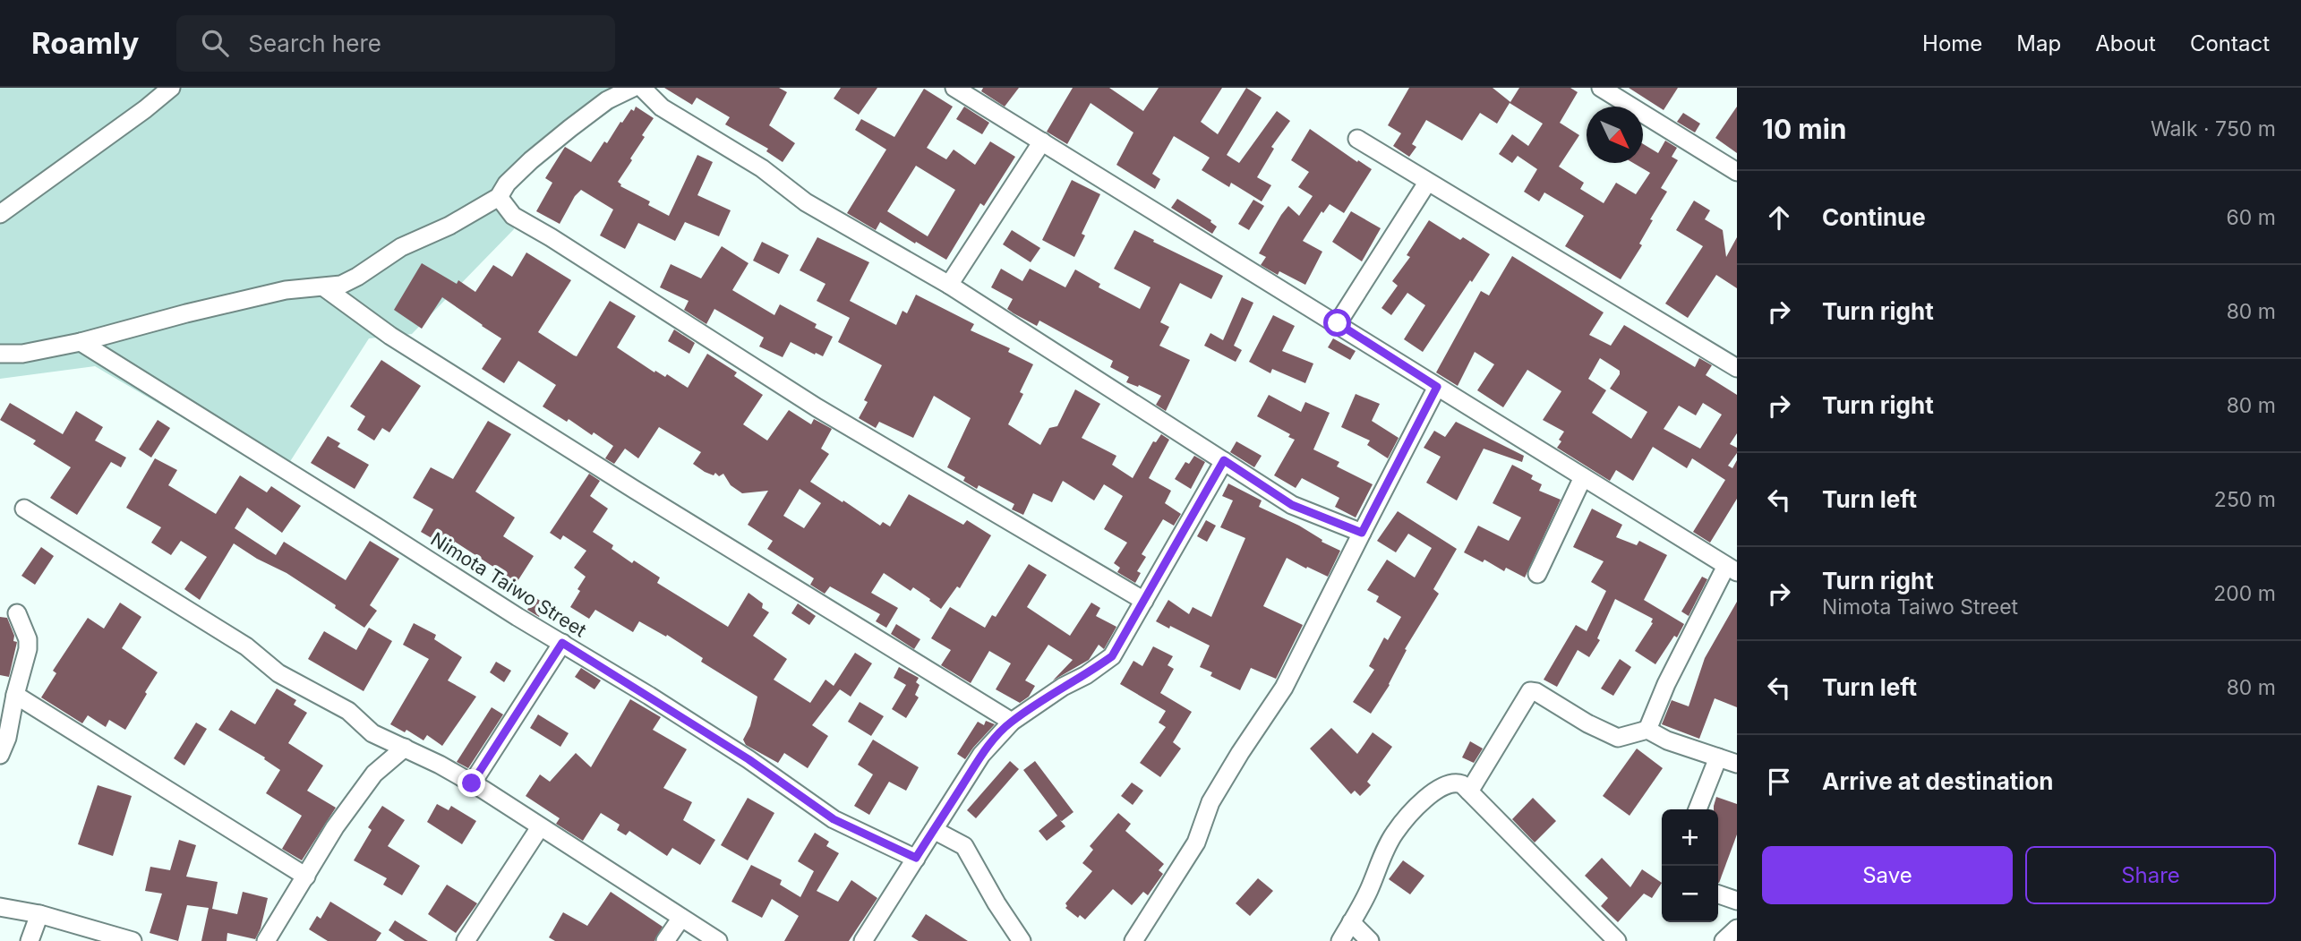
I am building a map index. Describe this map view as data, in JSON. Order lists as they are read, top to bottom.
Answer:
{
  "streets": {
    "street": ["Nimota Taiwo Street"]
  },
  "north": "bottom right",
  "page": {
    "header": "Roamly",
    "search": "Search here",
    "nav": [
      "Home",
      "Map",
      "About",
      "Contact"
    ],
    "heading": ["10 min", "Walk · 750 m"],
    "list": [
      ["Continue", "60 m"],
      ["Turn right", "80 m"],
      ["Turn right", "80 m"],
      ["Turn left", "250 m"],
      ["Turn right", "Nimota Taiwo Street", "200 m"],
      ["Turn left", "80 m"],
      "Arrive at destination"
    ],
    "map_buttons": ["+", "−"],
    "buttons": ["Save", "Share"]
  }
}
